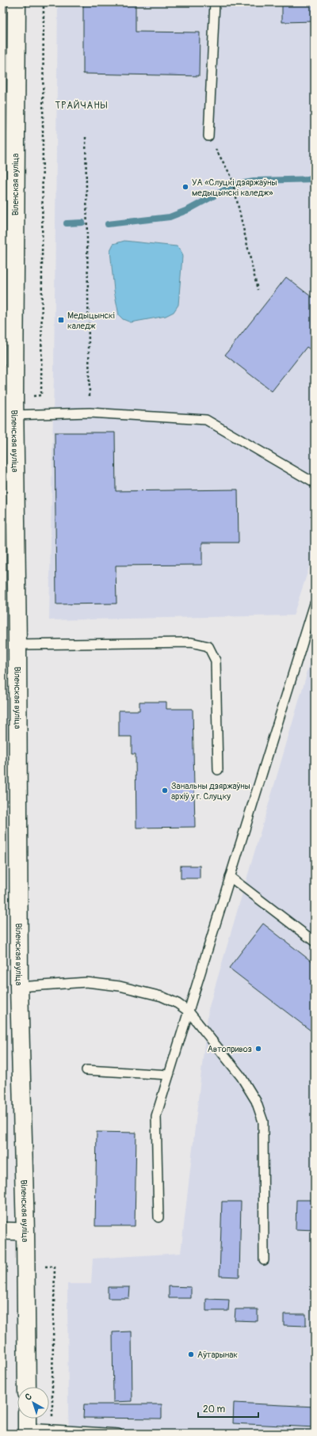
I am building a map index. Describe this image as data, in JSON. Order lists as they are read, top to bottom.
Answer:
{
  "streets": {
    "main road": ["Віленская вуліца"]
  },
  "districts": ["ТРАЙЧАНЫ"],
  "places": {
    "other": [
      "УА «Слуцкі дзяржаўны медыцынскі каледж»",
      "Занальны дзяржаўны архіў у г. Слуцку",
      "Автопривоз",
      "Аўтарынак"
    ],
    "transit": ["Медыцынскі каледж"]
  },
  "scale_bar": "20 m",
  "north": "top left"
}
